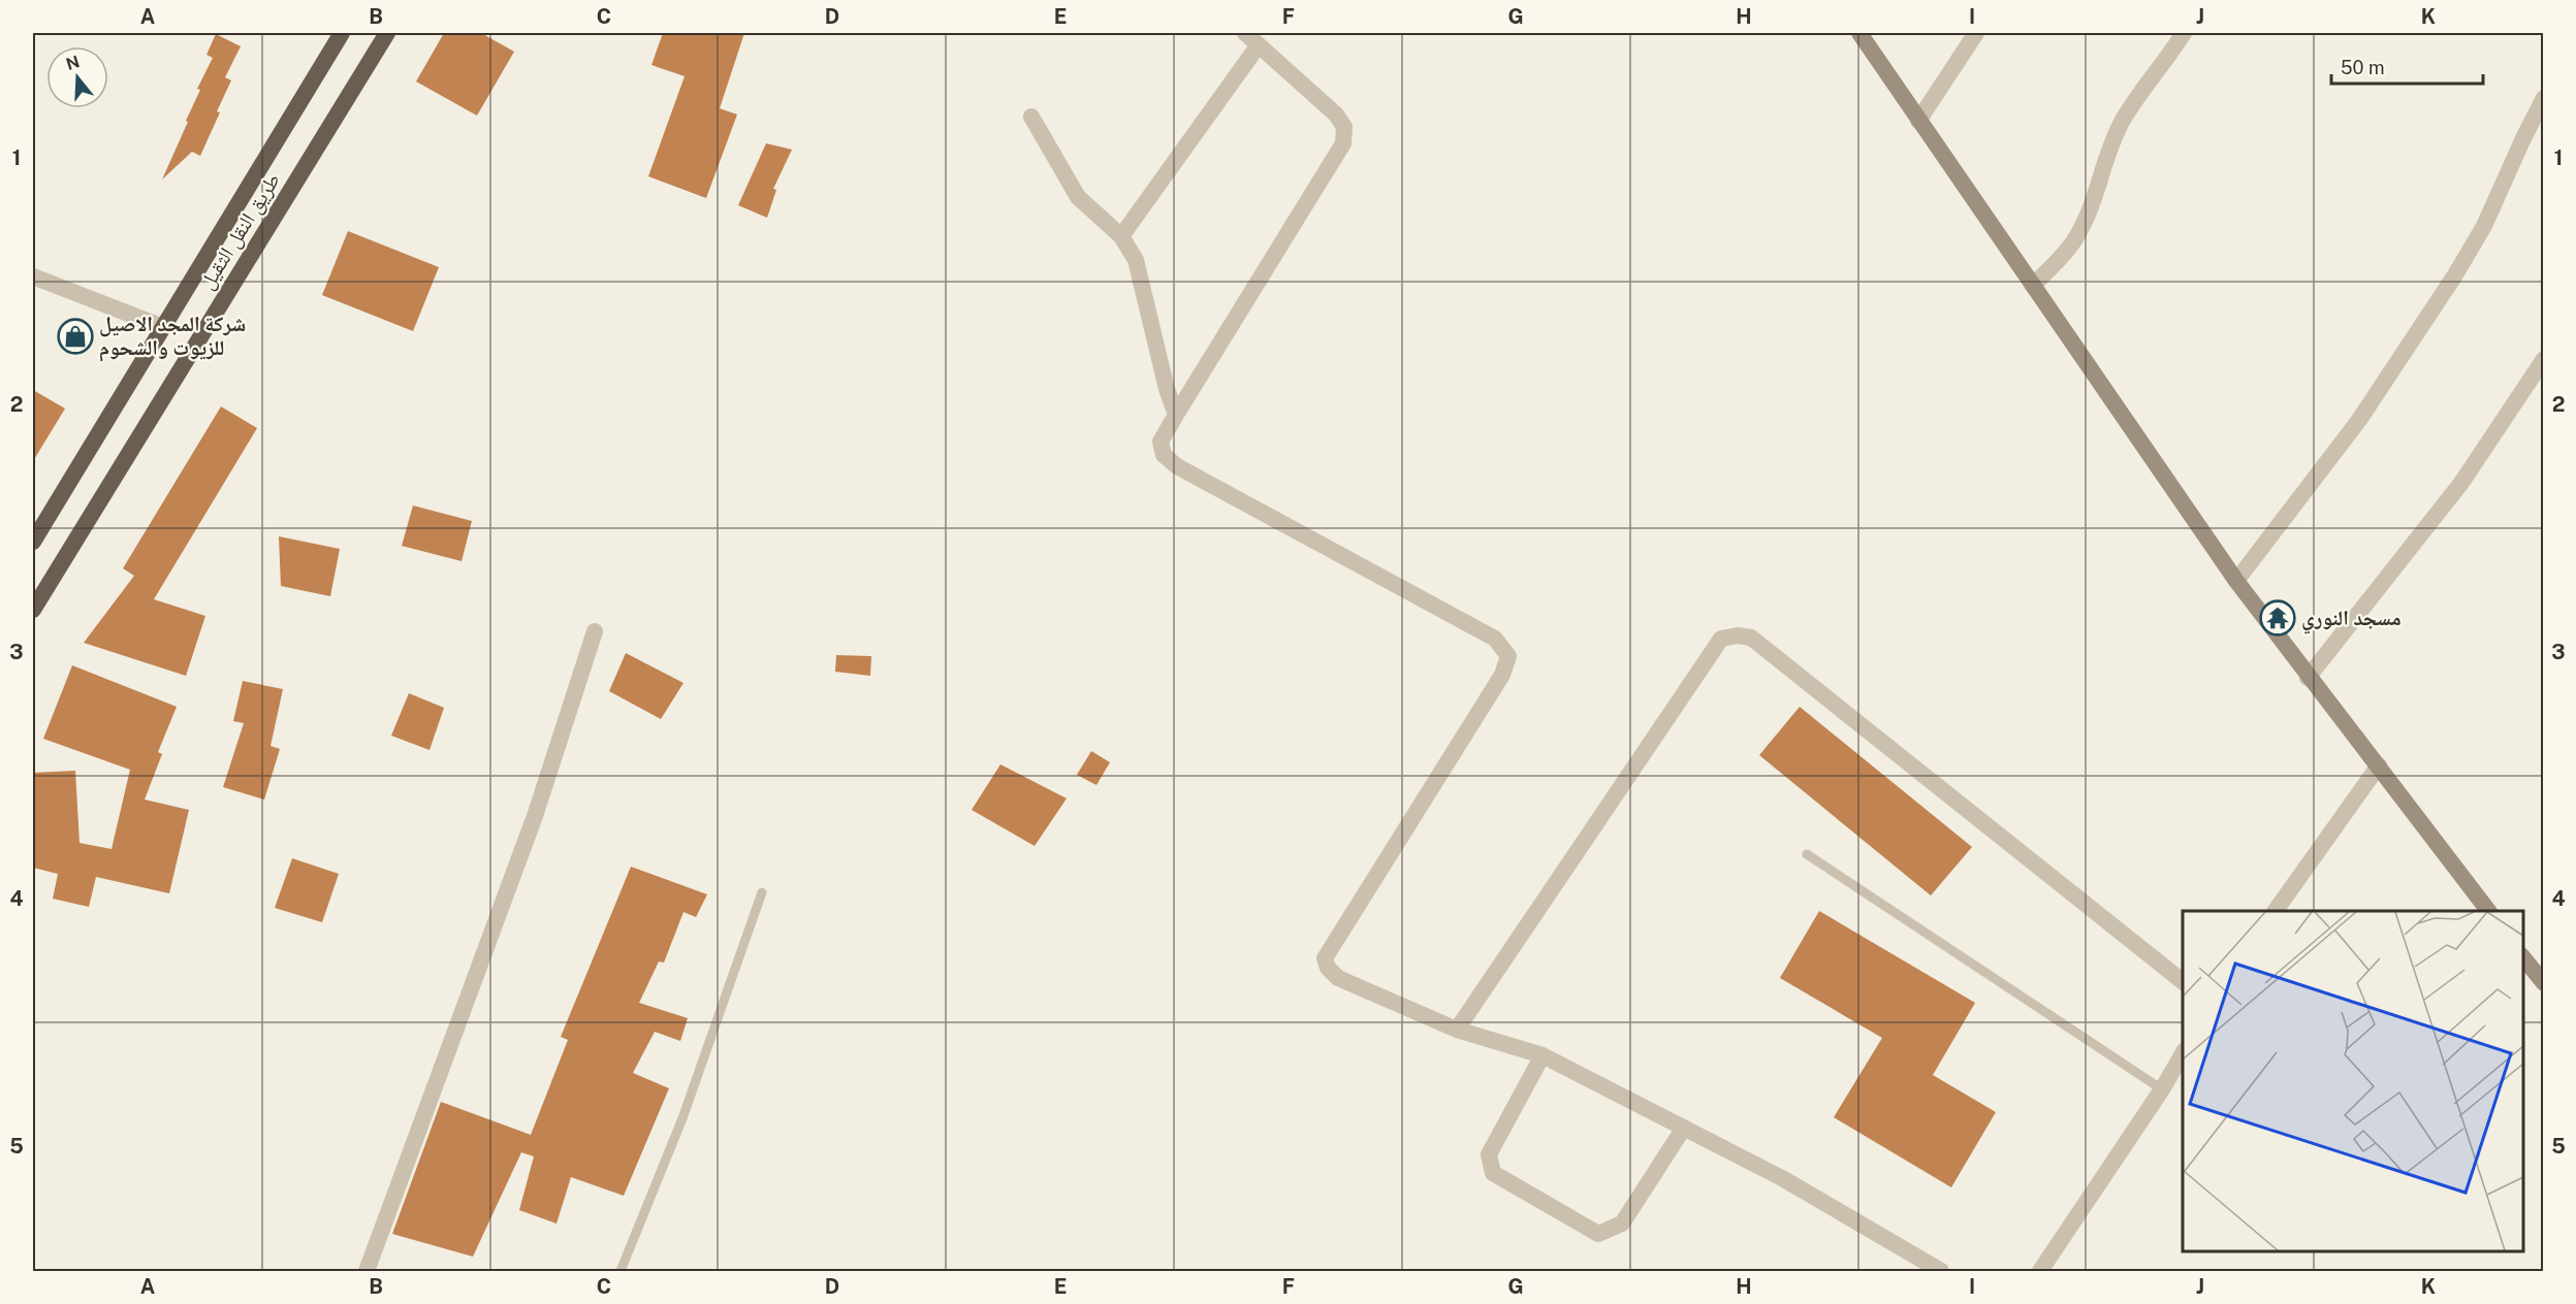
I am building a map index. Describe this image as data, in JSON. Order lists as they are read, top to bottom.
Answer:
{
  "streets": {
    "highway": ["طريق النقل الثقيل"]
  },
  "places": {
    "shop": ["شركة المجد الاصيل للزيوت والشحوم"],
    "temple": ["مسجد النوري"]
  },
  "scale_bar": "50 m",
  "north": "top",
  "grid": {
    "columns": [
      "A",
      "B",
      "C",
      "D",
      "E",
      "F",
      "G",
      "H",
      "I",
      "J",
      "K"
    ],
    "rows": [
      "1",
      "2",
      "3",
      "4",
      "5"
    ]
  }
}
